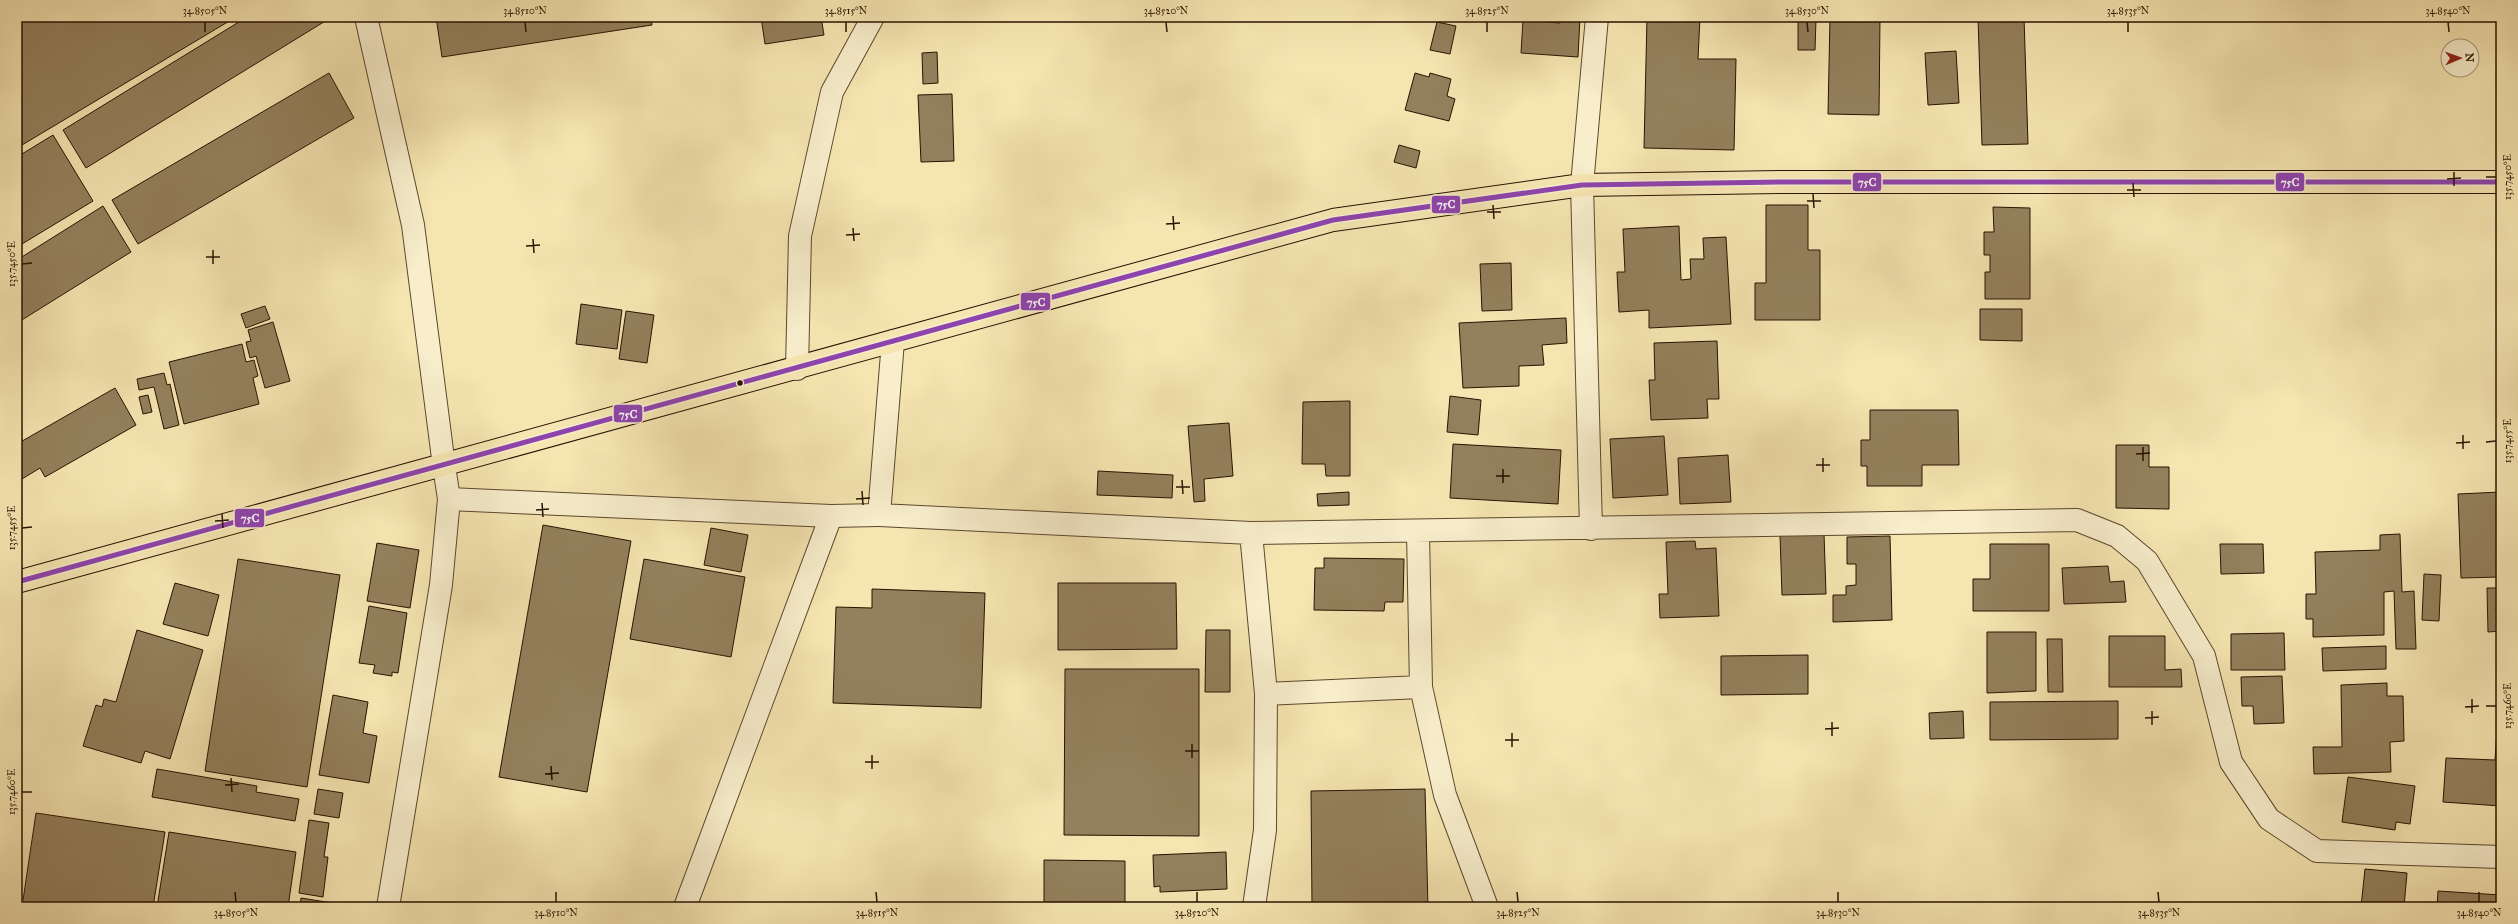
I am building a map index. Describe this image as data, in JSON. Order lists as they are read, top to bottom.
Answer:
{
  "lines": ["transit line 75C"],
  "north": "right",
  "coordinates": [
    "34.8505°N",
    "34.8510°N",
    "34.8515°N",
    "34.8520°N",
    "34.8525°N",
    "34.8530°N",
    "34.8535°N",
    "34.8540°N",
    "135.7450°E",
    "135.7455°E",
    "135.7460°E"
  ]
}
